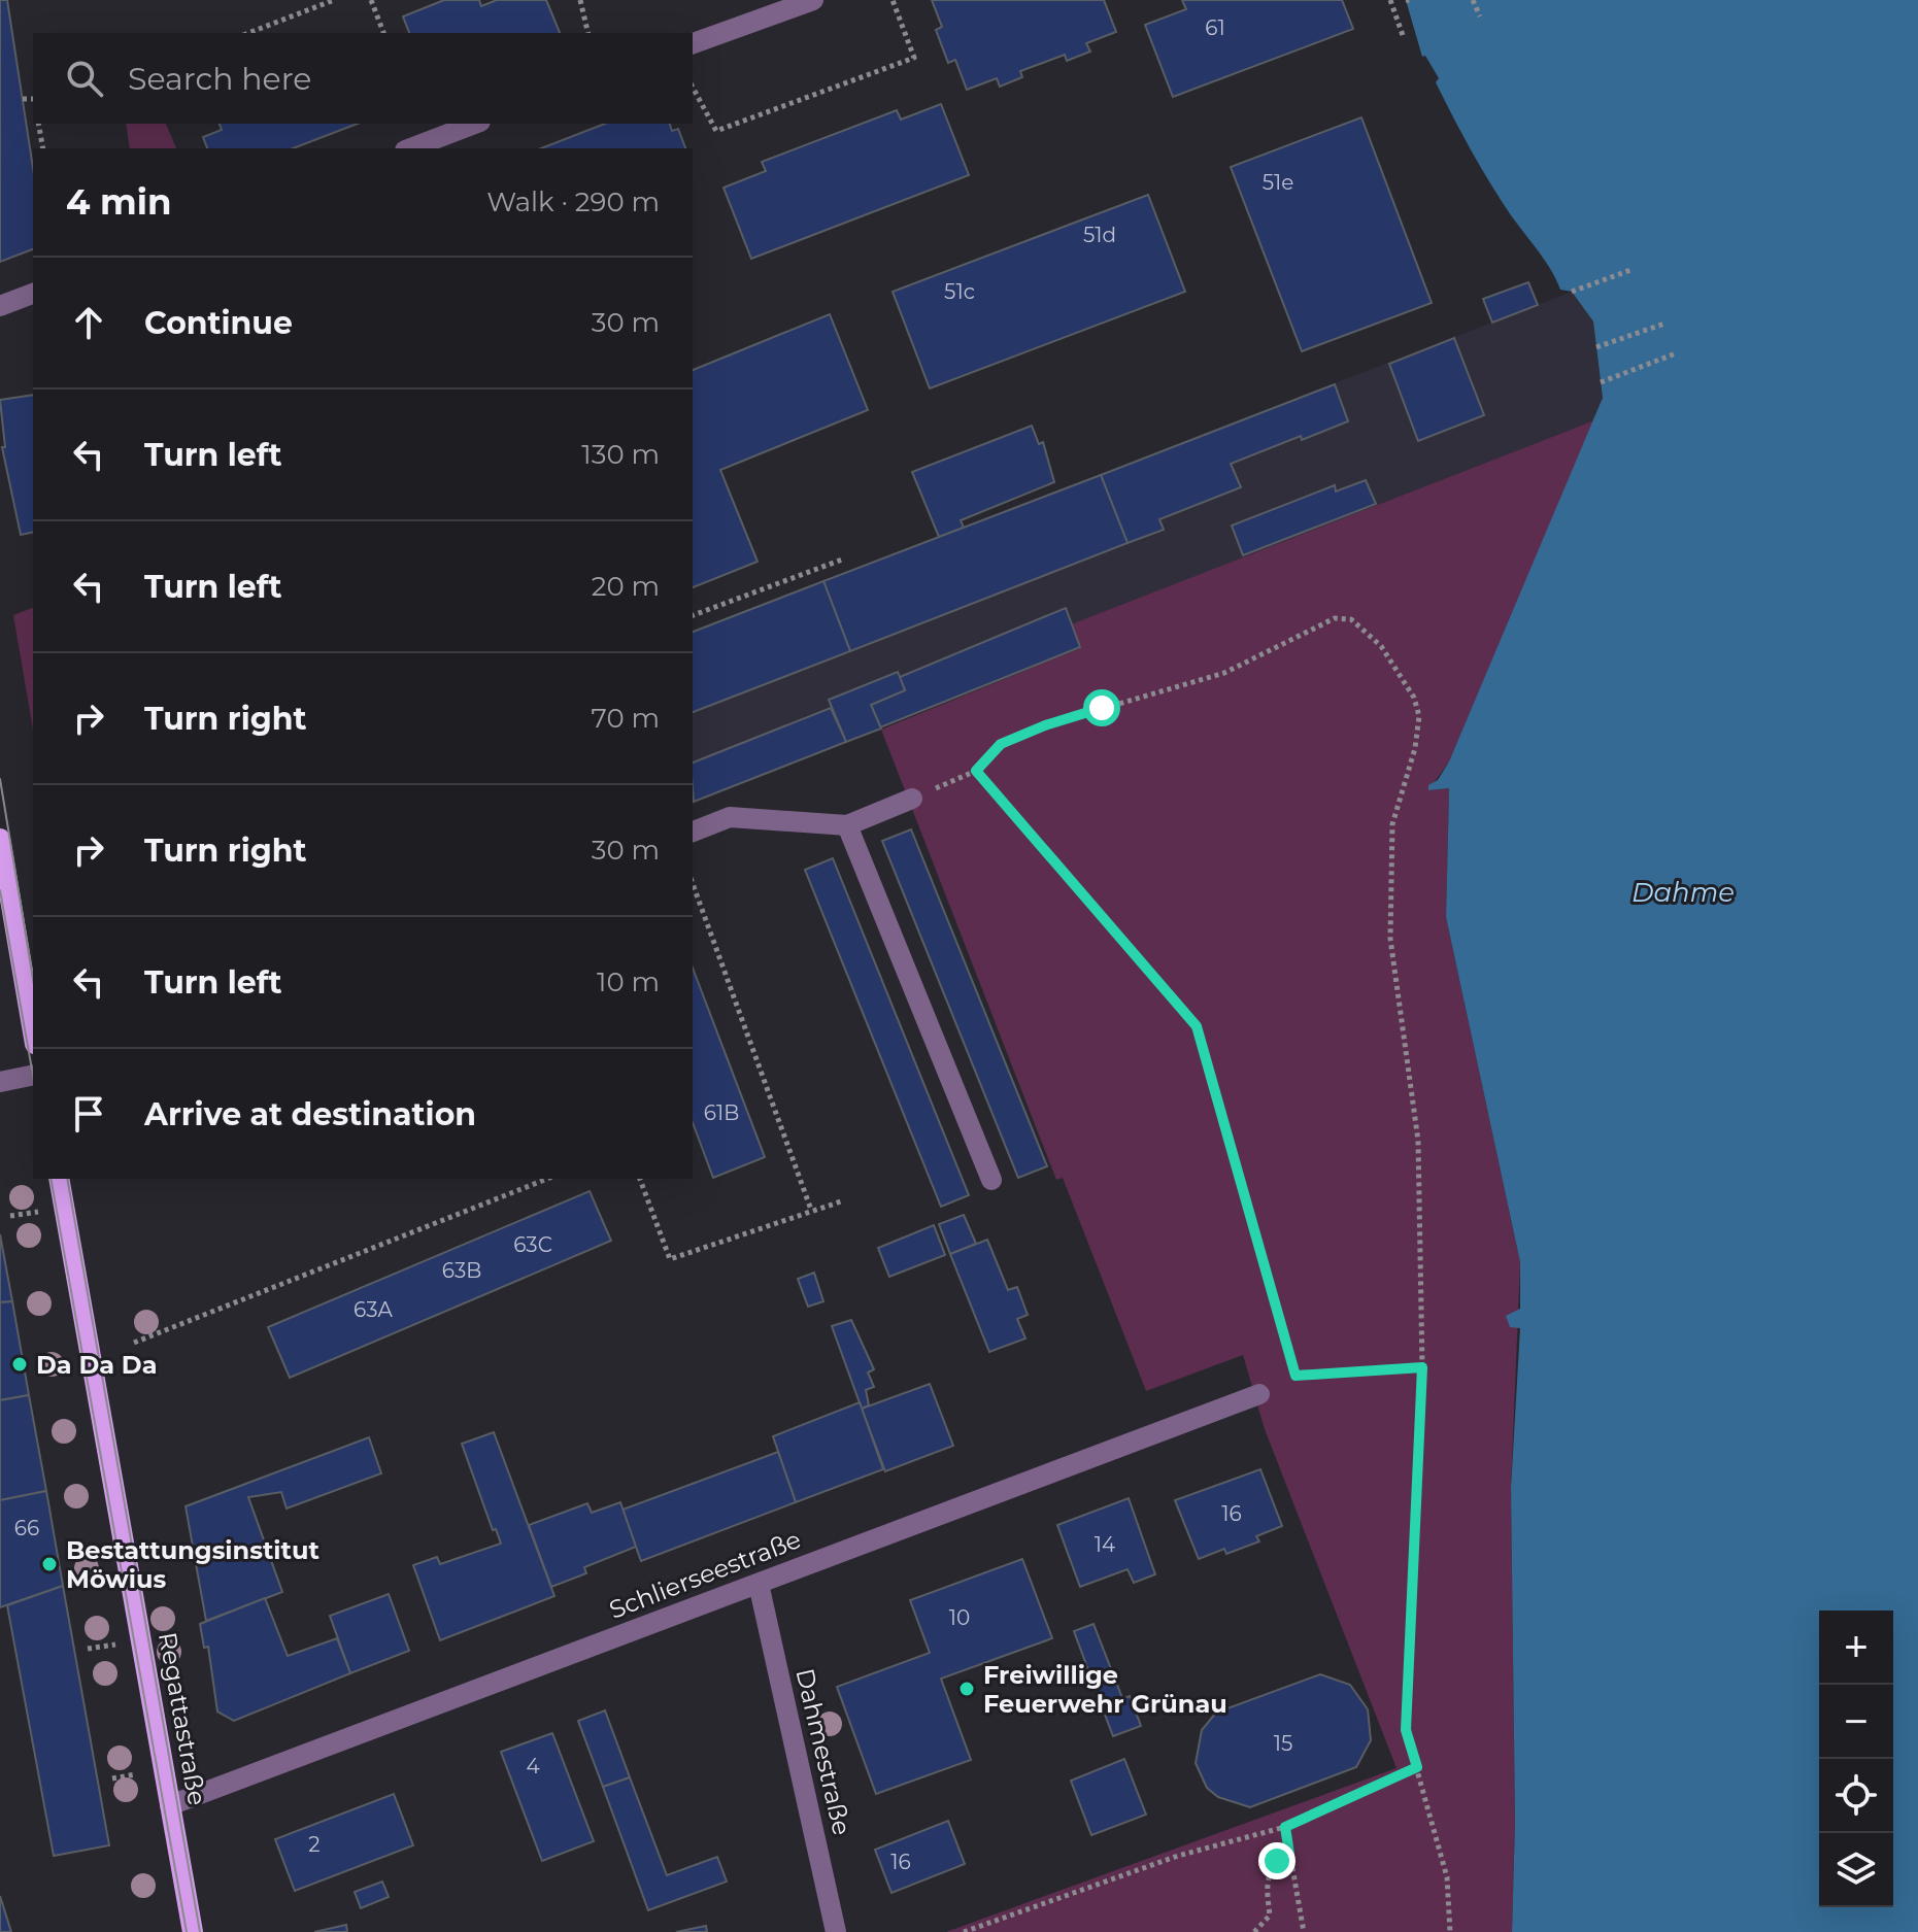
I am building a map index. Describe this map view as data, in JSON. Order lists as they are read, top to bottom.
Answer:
{
  "streets": {
    "main road": ["Regattastraße"],
    "street": ["Schlierseestraße", "Dahmestraße"]
  },
  "crossings": [
    ["Schlierseestraße", "Regattastraße"],
    ["Schlierseestraße", "Dahmestraße"]
  ],
  "water": ["Dahme"],
  "places": ["Da Da Da", "Bestattungsinstitut Möwius", "Freiwillige Feuerwehr Grünau"],
  "house_numbers": [
    "61",
    "51e",
    "51d",
    "51c",
    "61B",
    "63C",
    "63B",
    "63A",
    "16",
    "66",
    "14",
    "10",
    "15",
    "4",
    "2",
    "16"
  ],
  "page": {
    "search": "Search here",
    "heading": ["4 min", "Walk · 290 m"],
    "list": [
      ["Continue", "30 m"],
      ["Turn left", "130 m"],
      ["Turn left", "20 m"],
      ["Turn right", "70 m"],
      ["Turn right", "30 m"],
      ["Turn left", "10 m"],
      "Arrive at destination"
    ],
    "map_buttons": ["+", "−"]
  }
}
